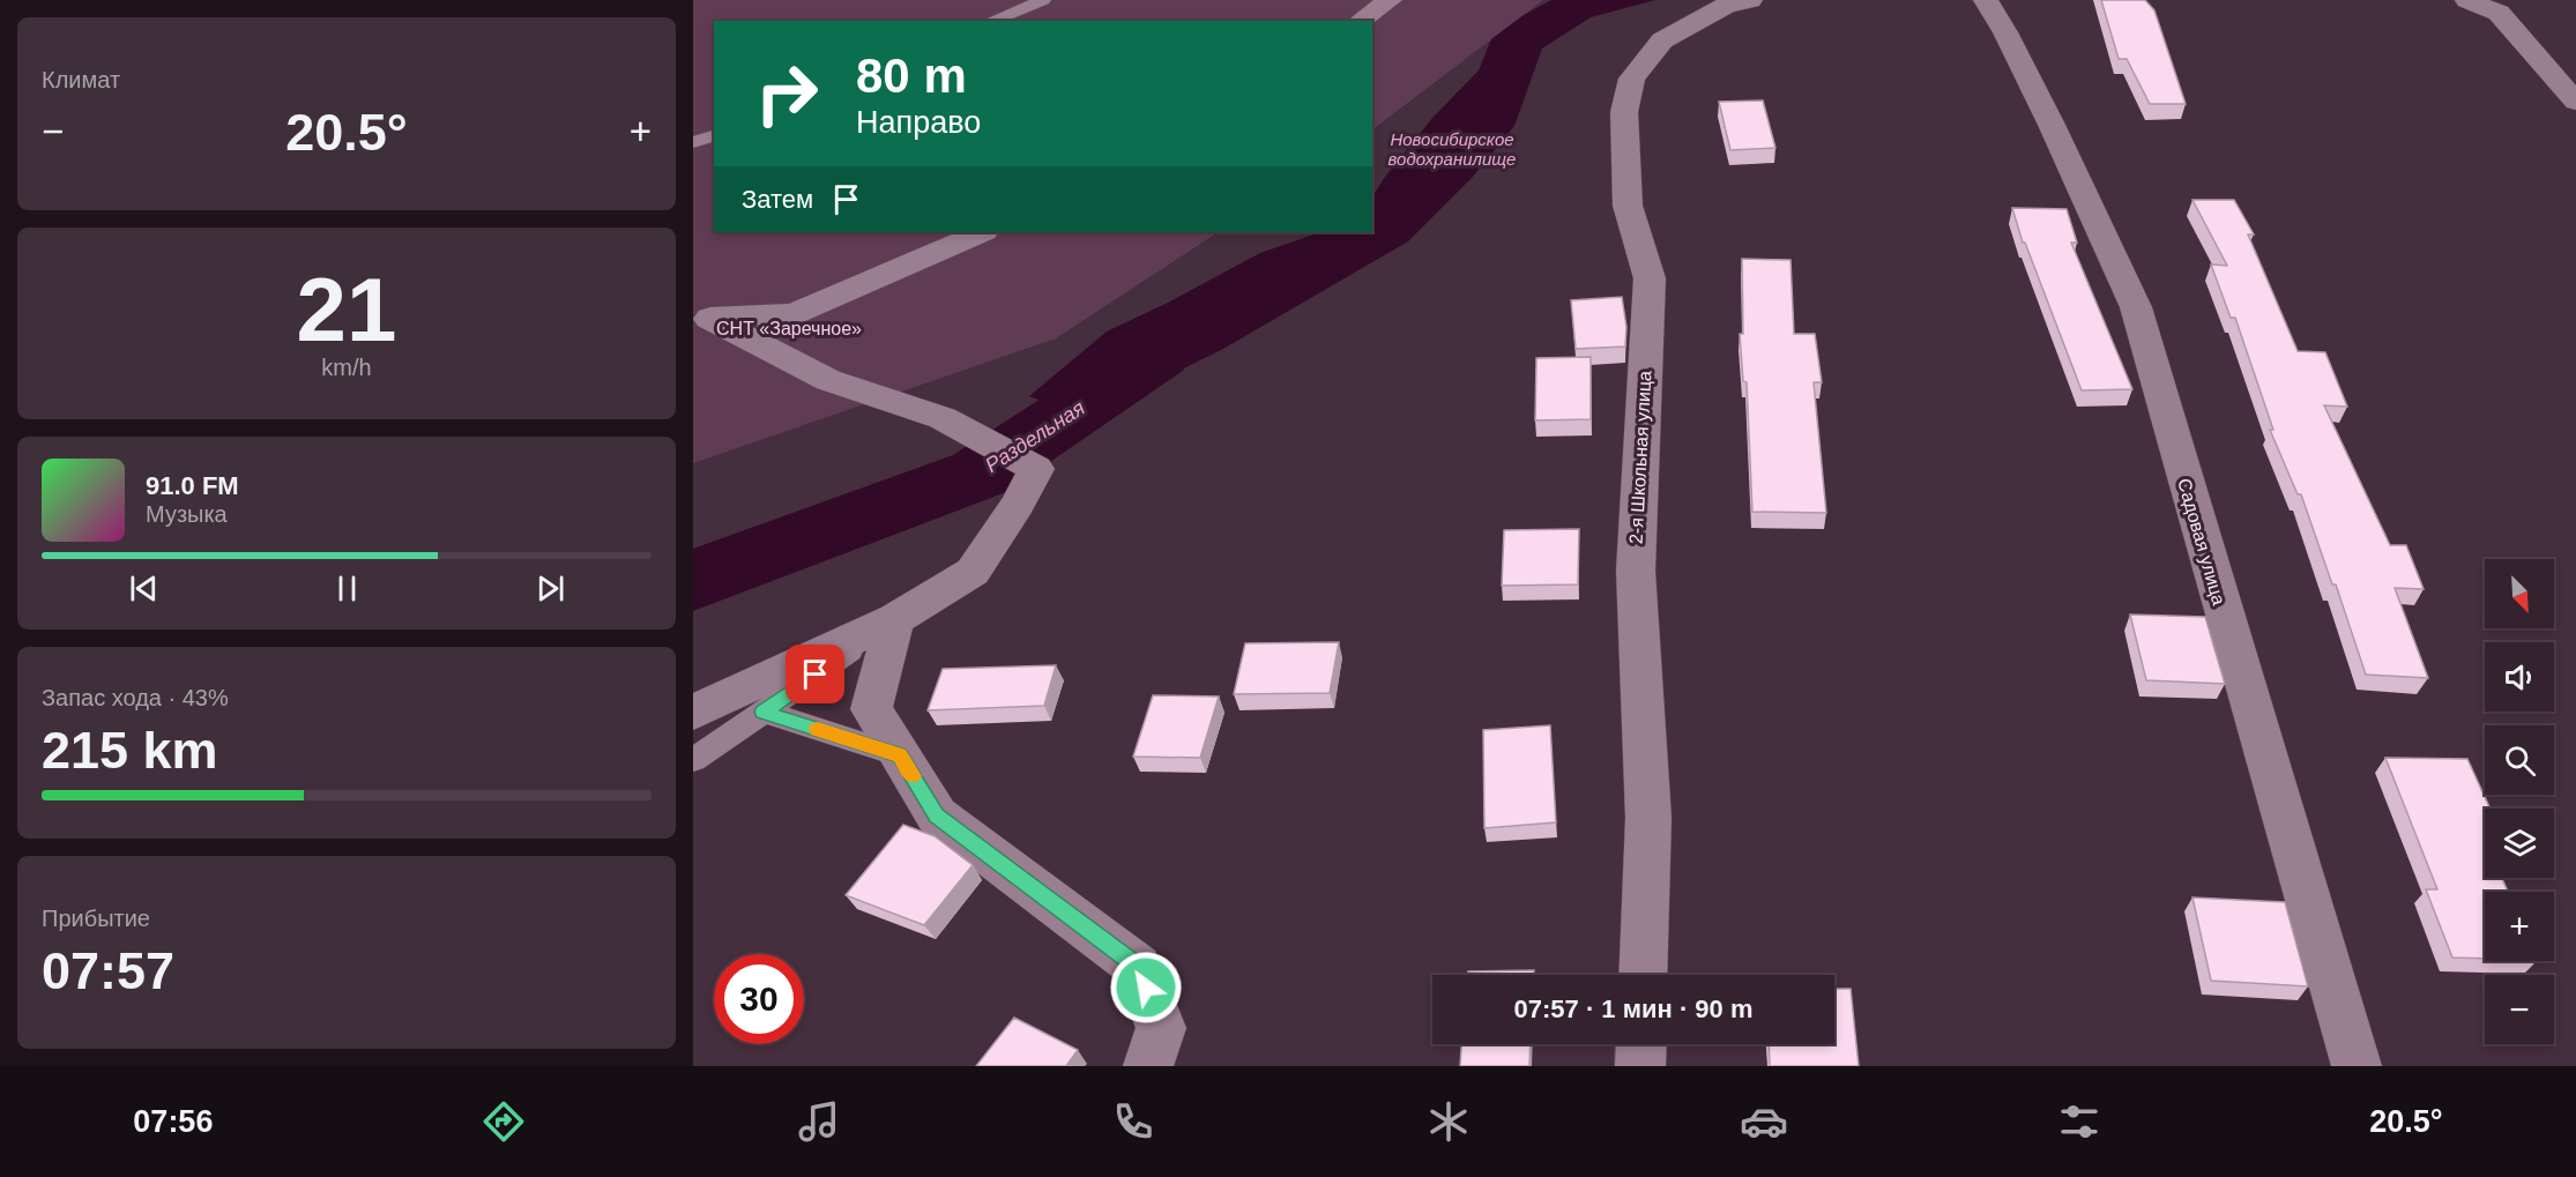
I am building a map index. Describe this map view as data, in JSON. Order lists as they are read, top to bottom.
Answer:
{
  "streets": {
    "street": ["2-я Школьная улица", "Садовая улица"]
  },
  "water": ["Новосибирское водохранилище", "Раздельная"],
  "parks": ["СНТ «Заречное»"],
  "north": "bottom right",
  "page": {
    "tile": [
      "Климат",
      ["21", "km/h"],
      ["Запас хода · 43%", "215 km"],
      ["Прибытие", "07:57"]
    ],
    "turn": ["80 m", "Направо"],
    "heat": ["−", "20.5°", "+"],
    "then": "Затем",
    "song": ["91.0 FM", "Музыка"],
    "map_buttons": ["+", "−"],
    "limit": "30",
    "trip": "07:57 · 1 мин · 90 m",
    "tabs": ["07:56", "20.5°"]
  }
}
